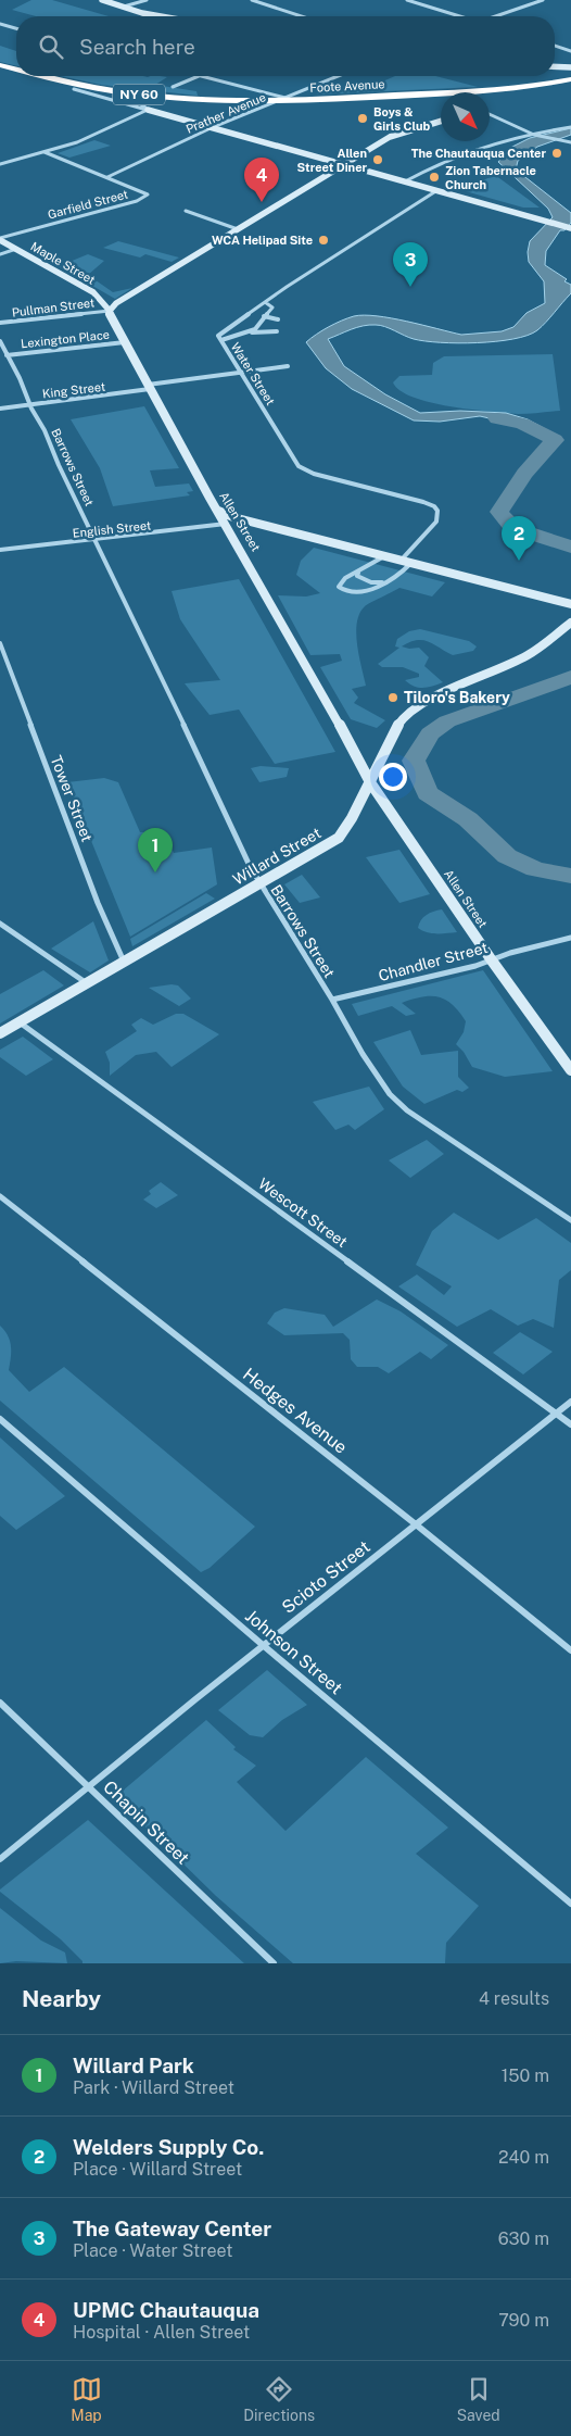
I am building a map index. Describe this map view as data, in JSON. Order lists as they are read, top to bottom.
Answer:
{
  "streets": {
    "highway": ["Foote Avenue", "NY 60"],
    "street": [
      "Prather Avenue",
      "Garfield Street",
      "Maple Street",
      "Pullman Street",
      "Lexington Place",
      "Water Street",
      "King Street",
      "Barrows Street",
      "Allen Street",
      "English Street",
      "Tower Street",
      "Willard Street",
      "Chandler Street",
      "Wescott Street",
      "Hedges Avenue",
      "Scioto Street",
      "Johnson Street",
      "Chapin Street"
    ]
  },
  "crossings": [
    ["Foote Avenue", "Prather Avenue"],
    ["Foote Avenue", "Water Street"],
    ["Prather Avenue", "Garfield Street"],
    ["Garfield Street", "Maple Street"],
    ["Maple Street", "Pullman Street"],
    ["Maple Street", "Allen Street"],
    ["Pullman Street", "Allen Street"],
    ["Lexington Place", "Barrows Street"],
    ["Lexington Place", "Allen Street"],
    ["Water Street", "King Street"],
    ["King Street", "Barrows Street"],
    ["King Street", "Allen Street"],
    ["Barrows Street", "English Street"],
    ["Barrows Street", "Willard Street"],
    ["Barrows Street", "Chandler Street"],
    ["Allen Street", "English Street"],
    ["Allen Street", "Willard Street"],
    ["Allen Street", "Chandler Street"],
    ["Tower Street", "Willard Street"],
    ["Willard Street", "Wescott Street"],
    ["Wescott Street", "Scioto Street"],
    ["Hedges Avenue", "Scioto Street"],
    ["Scioto Street", "Johnson Street"],
    ["Scioto Street", "Chapin Street"]
  ],
  "places": [
    "Boys & Girls Club",
    "The Chautauqua Center",
    "Allen Street Diner",
    "Zion Tabernacle Church",
    "WCA Helipad Site",
    "Tiloro's Bakery"
  ],
  "north": "bottom right",
  "page": {
    "search": "Search here",
    "pins": [
      "4",
      "3",
      "2",
      "1"
    ],
    "heading": ["Nearby", "4 results"],
    "list": [
      {
        "mark": "1",
        "name": "Willard Park",
        "note": "Park · Willard Street",
        "value": "150 m"
      },
      {
        "mark": "2",
        "name": "Welders Supply Co.",
        "note": "Place · Willard Street",
        "value": "240 m"
      },
      {
        "mark": "3",
        "name": "The Gateway Center",
        "note": "Place · Water Street",
        "value": "630 m"
      },
      {
        "mark": "4",
        "name": "UPMC Chautauqua",
        "note": "Hospital · Allen Street",
        "value": "790 m"
      }
    ],
    "nav": ["Map", "Directions", "Saved"]
  }
}
